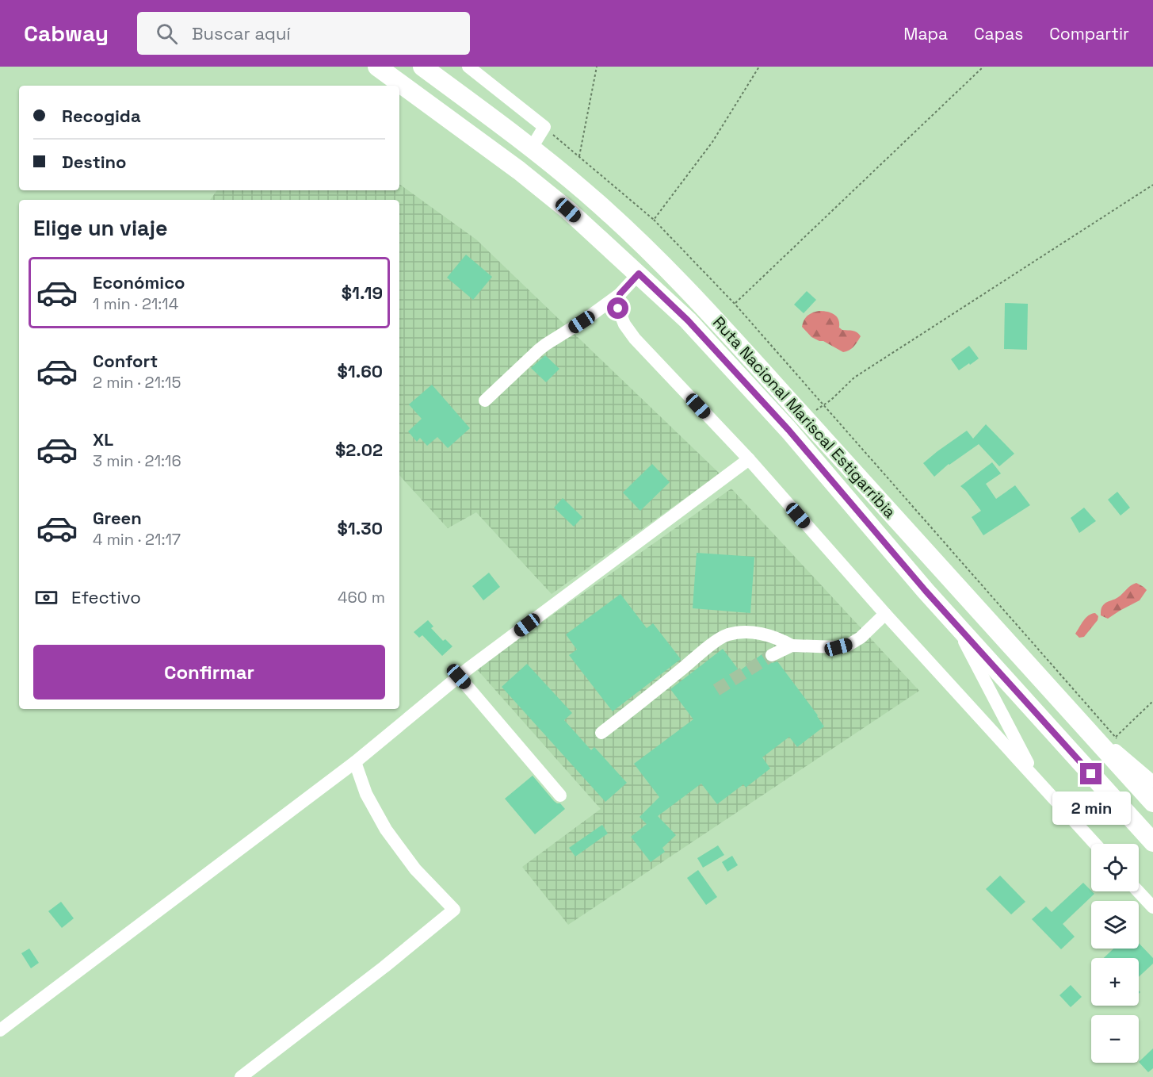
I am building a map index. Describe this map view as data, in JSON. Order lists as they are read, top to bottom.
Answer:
{
  "streets": {
    "highway": ["Ruta Nacional Mariscal Estigarribia"]
  },
  "page": {
    "header": "Cabway",
    "search": "Buscar aquí",
    "nav": ["Mapa", "Capas", "Compartir"],
    "banner": ["Recogida", "Destino"],
    "heading": "Elige un viaje",
    "list": [
      {
        "name": "Económico",
        "note": "1 min · 21:14",
        "value": "$1.19"
      },
      {
        "name": "Confort",
        "note": "2 min · 21:15",
        "value": "$1.60"
      },
      {
        "name": "XL",
        "note": "3 min · 21:16",
        "value": "$2.02"
      },
      {
        "name": "Green",
        "note": "4 min · 21:17",
        "value": "$1.30"
      }
    ],
    "pay": ["Efectivo", "460 m"],
    "buttons": "Confirmar",
    "bubble": "2 min",
    "map_buttons": ["+", "−"]
  }
}
